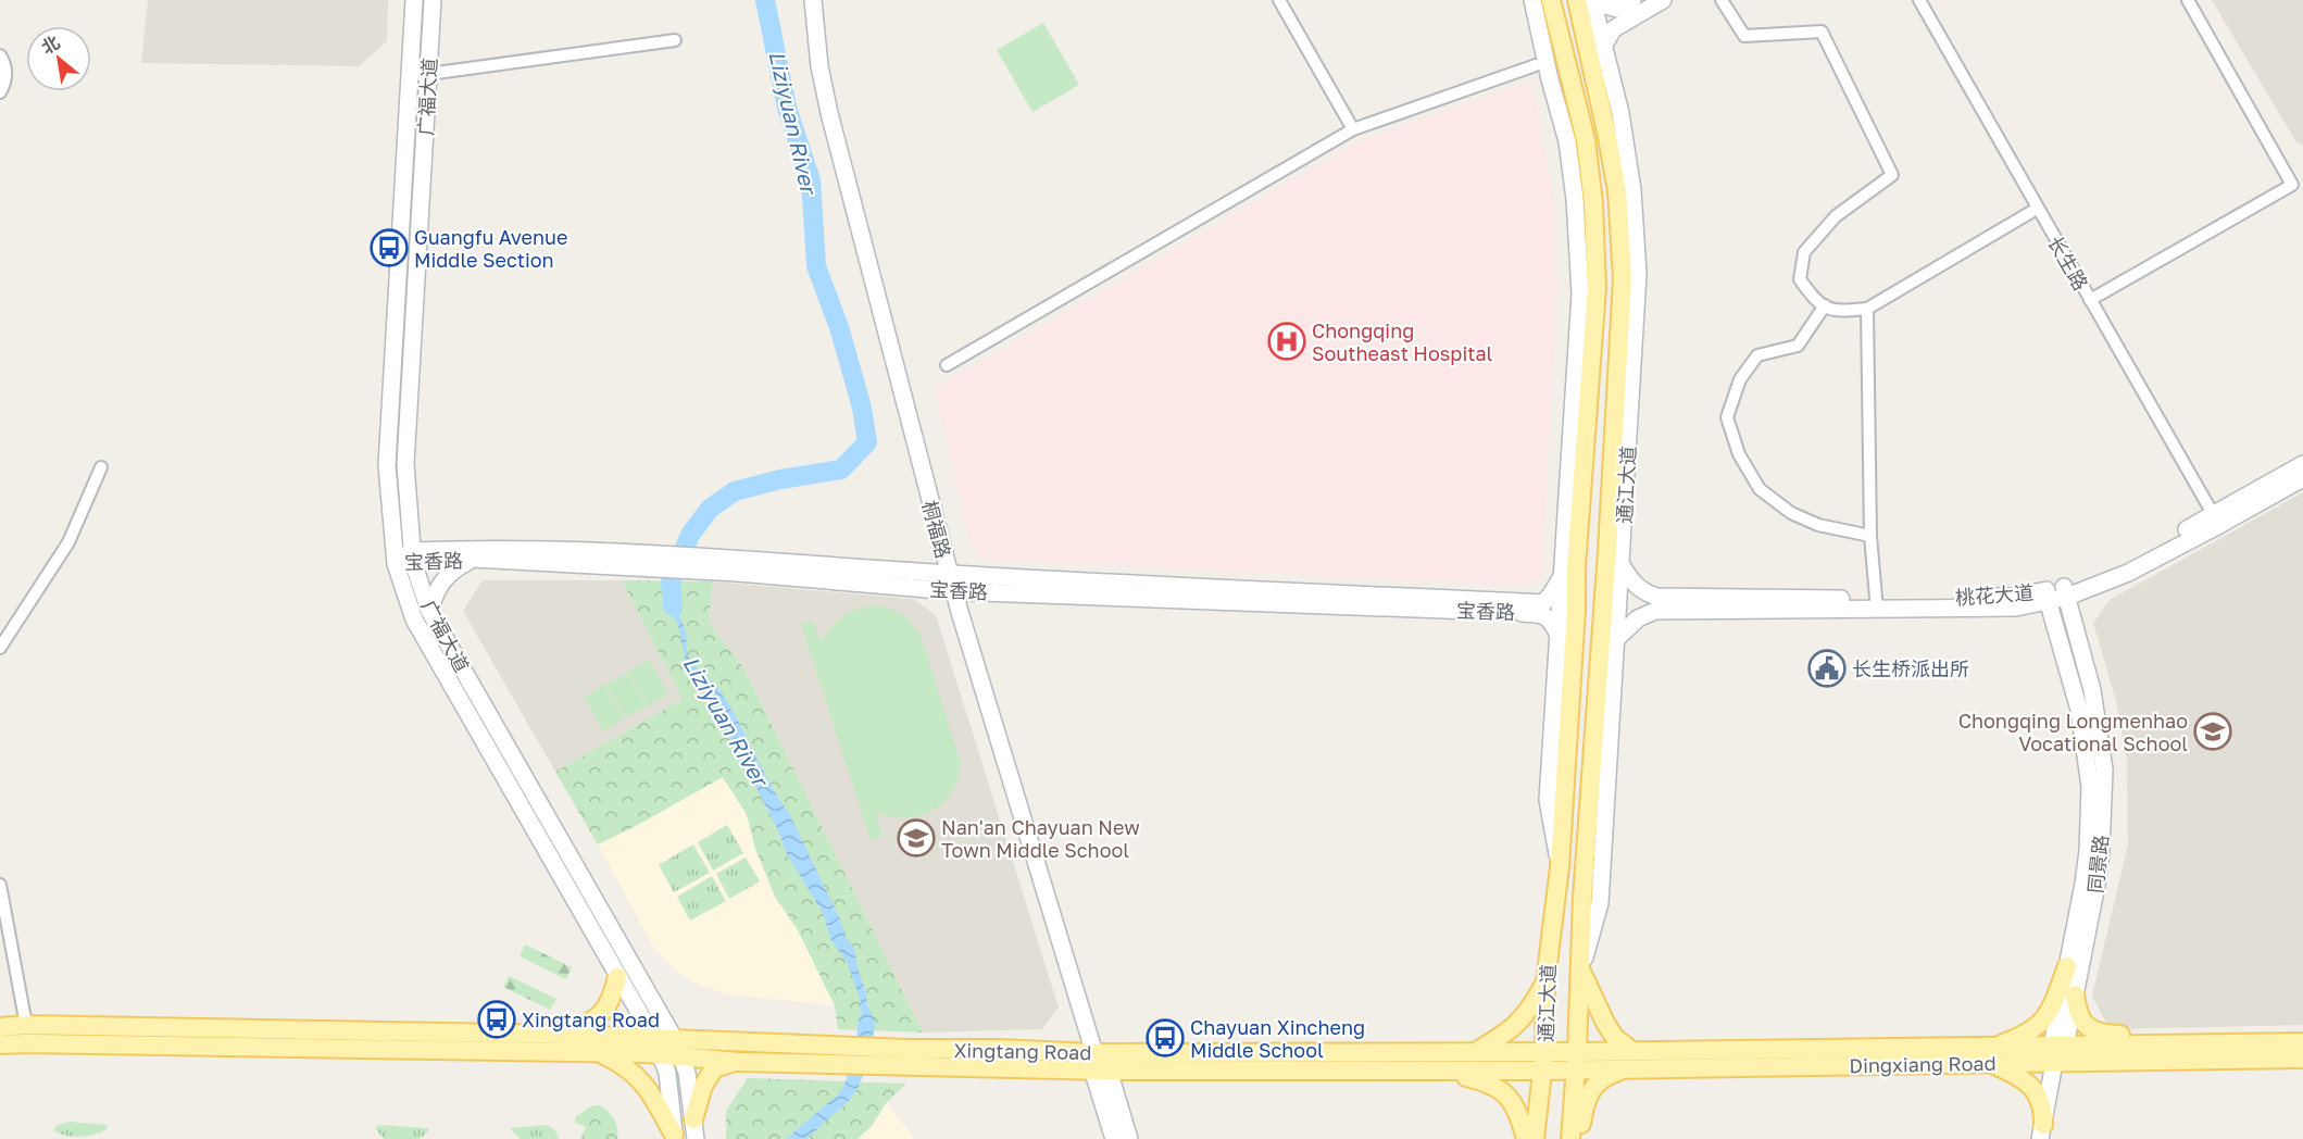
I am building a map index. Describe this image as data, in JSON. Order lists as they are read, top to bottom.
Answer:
{
  "streets": {
    "main road": ["通江大道", "Xingtang Road", "Dingxiang Road"],
    "street": [
      "广福大道",
      "长生路",
      "桐福路",
      "宝香路",
      "桃花大道",
      "同景路"
    ]
  },
  "crossings": [
    ["广福大道", "宝香路"],
    ["广福大道", "Xingtang Road"],
    ["长生路", "桃花大道"],
    ["通江大道", "Xingtang Road"],
    ["通江大道", "Dingxiang Road"],
    ["桐福路", "宝香路"],
    ["桐福路", "Xingtang Road"],
    ["桃花大道", "同景路"],
    ["同景路", "Dingxiang Road"],
    ["Xingtang Road", "Dingxiang Road"]
  ],
  "water": ["Liziyuan River"],
  "places": {
    "bus stop": ["Guangfu Avenue Middle Section", "Xingtang Road", "Chayuan Xincheng Middle School"],
    "hospital": ["Chongqing Southeast Hospital"],
    "public building": ["长生桥派出所"],
    "school or university": ["Chongqing Longmenhao Vocational School", "Nan'an Chayuan New Town Middle School"]
  },
  "north": "top left"
}
